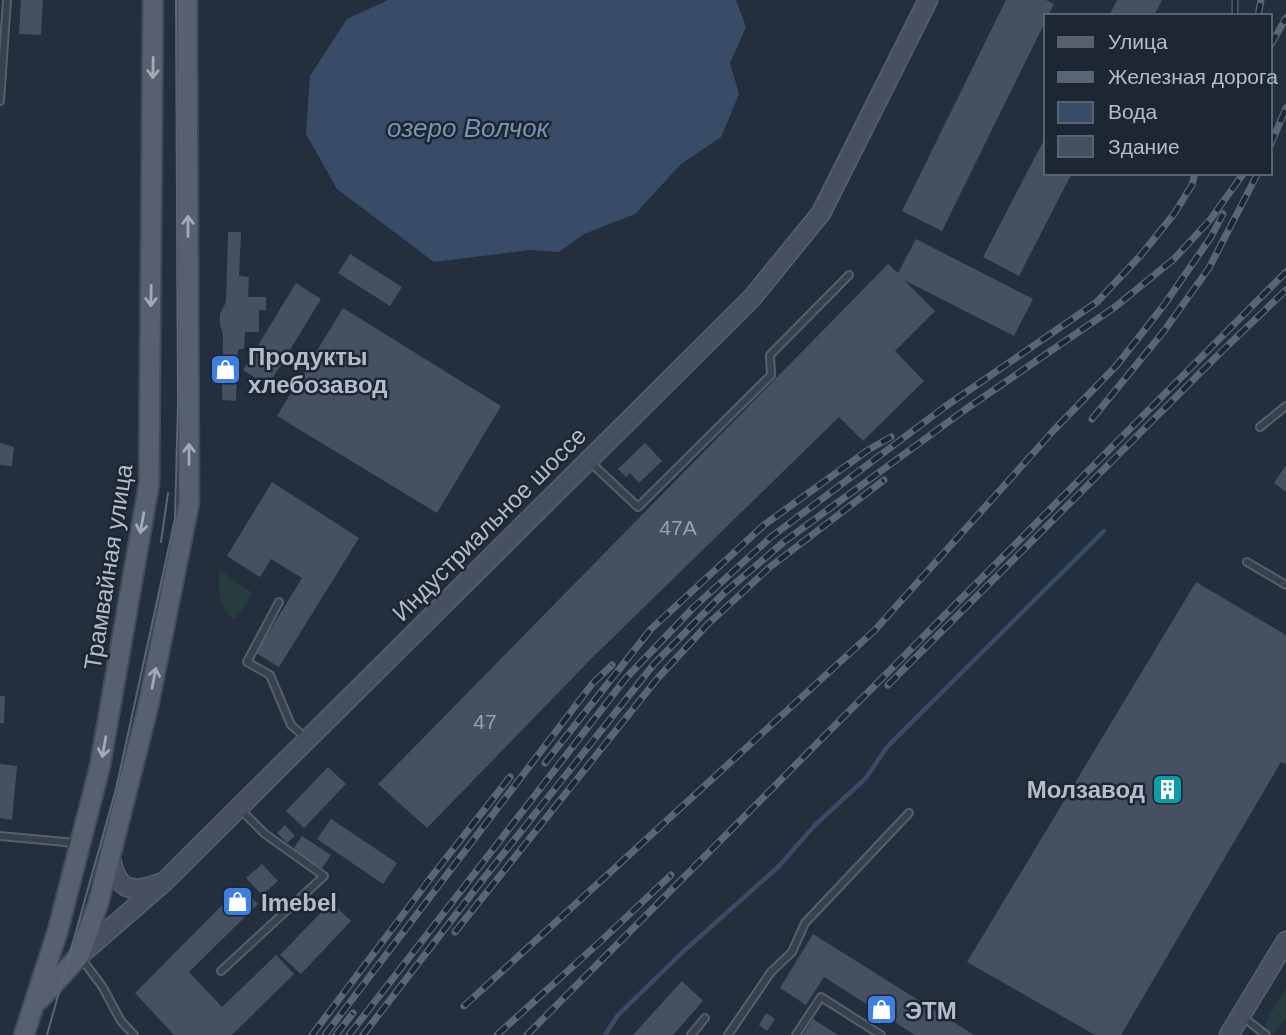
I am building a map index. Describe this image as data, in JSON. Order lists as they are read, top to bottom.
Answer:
{
  "streets": {
    "main road": ["Индустриальное шоссе", "Трамвайная улица"]
  },
  "crossings": [
    ["Индустриальное шоссе", "Трамвайная улица"]
  ],
  "water": ["озеро Волчок"],
  "places": {
    "shop": ["Продукты хлебозавод", "Imebel", "ЭТМ"],
    "building": ["Молзавод"]
  },
  "house_numbers": ["47А", "47"],
  "legend": [
    "Улица",
    "Железная дорога",
    "Вода",
    "Здание"
  ]
}
